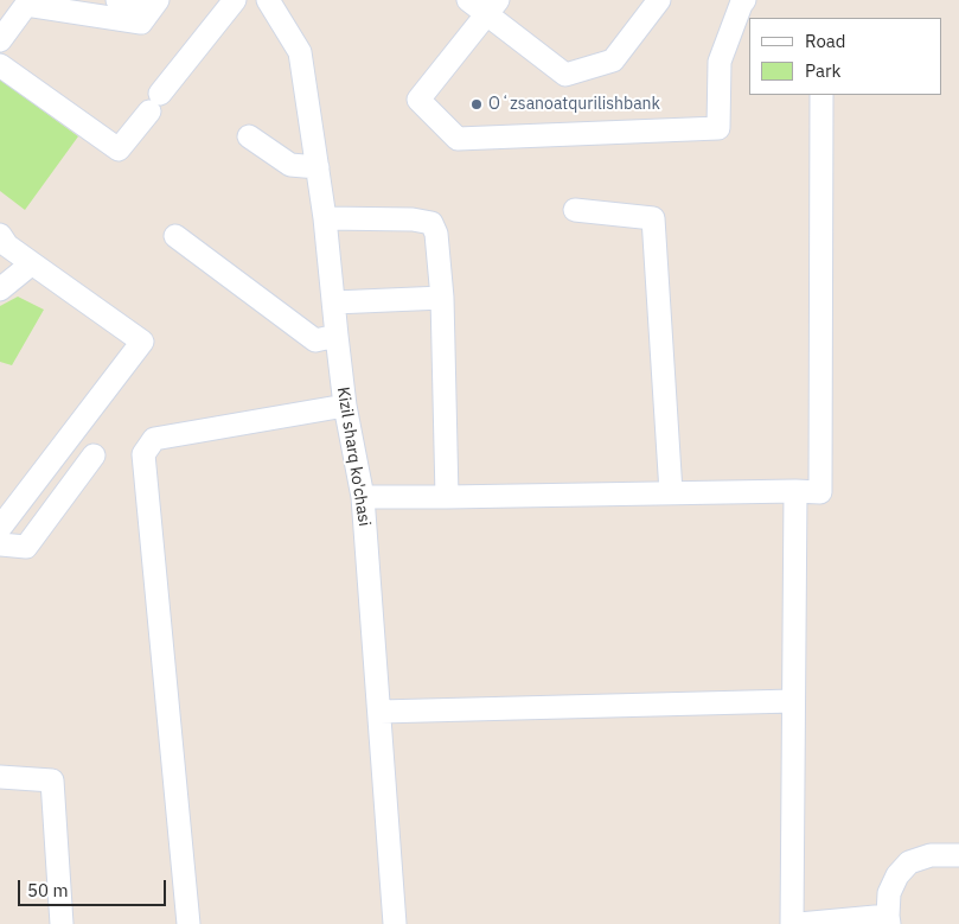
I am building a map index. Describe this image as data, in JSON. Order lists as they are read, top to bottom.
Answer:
{
  "streets": {
    "street": ["Kizil sharq ko'chasi"]
  },
  "places": ["Oʻzsanoatqurilishbank"],
  "legend": ["Road", "Park"],
  "scale_bar": "50 m"
}
